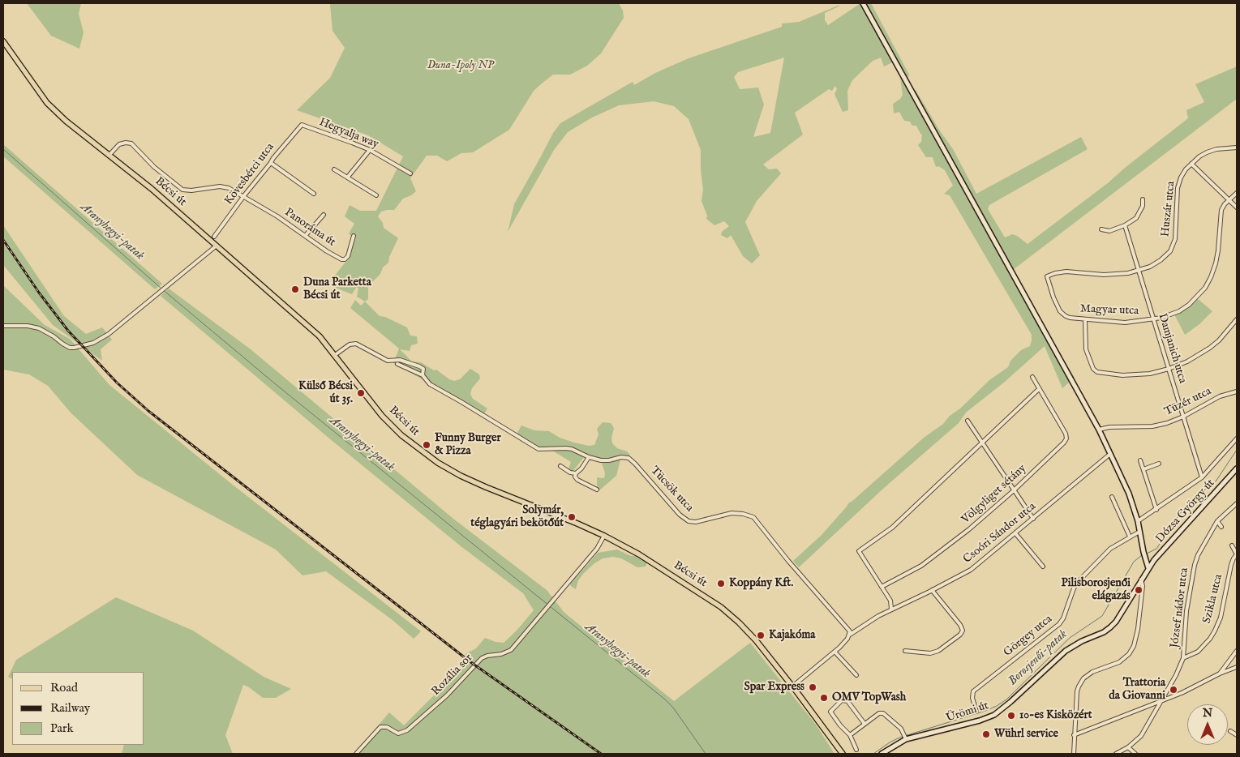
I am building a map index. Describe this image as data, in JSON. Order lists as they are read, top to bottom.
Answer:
{
  "streets": {
    "main road": ["Bécsi út"],
    "street": [
      "Hegyalja way",
      "Kövesbérci utca",
      "Huszár utca",
      "Panoráma út",
      "Magyar utca",
      "Damjanich utca",
      "Tüzér utca",
      "Tücsök utca",
      "Völgyliget sétány",
      "Dózsa György út",
      "Csoóri Sándor utca",
      "Szikla utca",
      "József nádor utca",
      "Görgey utca",
      "Rozália sor",
      "Ürömi út"
    ]
  },
  "crossings": [
    ["Hegyalja way", "Kövesbérci utca"],
    ["Kövesbérci utca", "Panoráma út"],
    ["Bécsi út", "Panoráma út"],
    ["Bécsi út", "Tücsök utca"],
    ["Bécsi út", "Rozália sor"],
    ["Huszár utca", "Magyar utca"],
    ["Huszár utca", "Damjanich utca"],
    ["Magyar utca", "Damjanich utca"],
    ["Damjanich utca", "Tüzér utca"],
    ["Tücsök utca", "Csoóri Sándor utca"],
    ["Dózsa György út", "Ürömi út"],
    ["Szikla utca", "József nádor utca"]
  ],
  "water": ["Aranyhegyi-patak", "Borosjenői-patak"],
  "parks": ["Duna-Ipoly NP"],
  "places": [
    "Duna Parketta Bécsi út",
    "Külső Bécsi út 35.",
    "Funny Burger & Pizza",
    "Solymár, téglagyári bekötőút",
    "Koppány Kft.",
    "Pilisborosjenői elágazás",
    "Kajakóma",
    "Spar Express",
    "Trattoria da Giovanni",
    "OMV TopWash",
    "10-es Kisközért",
    "Wührl service"
  ],
  "legend": ["Road", "Railway", "Park"],
  "north": "top"
}
